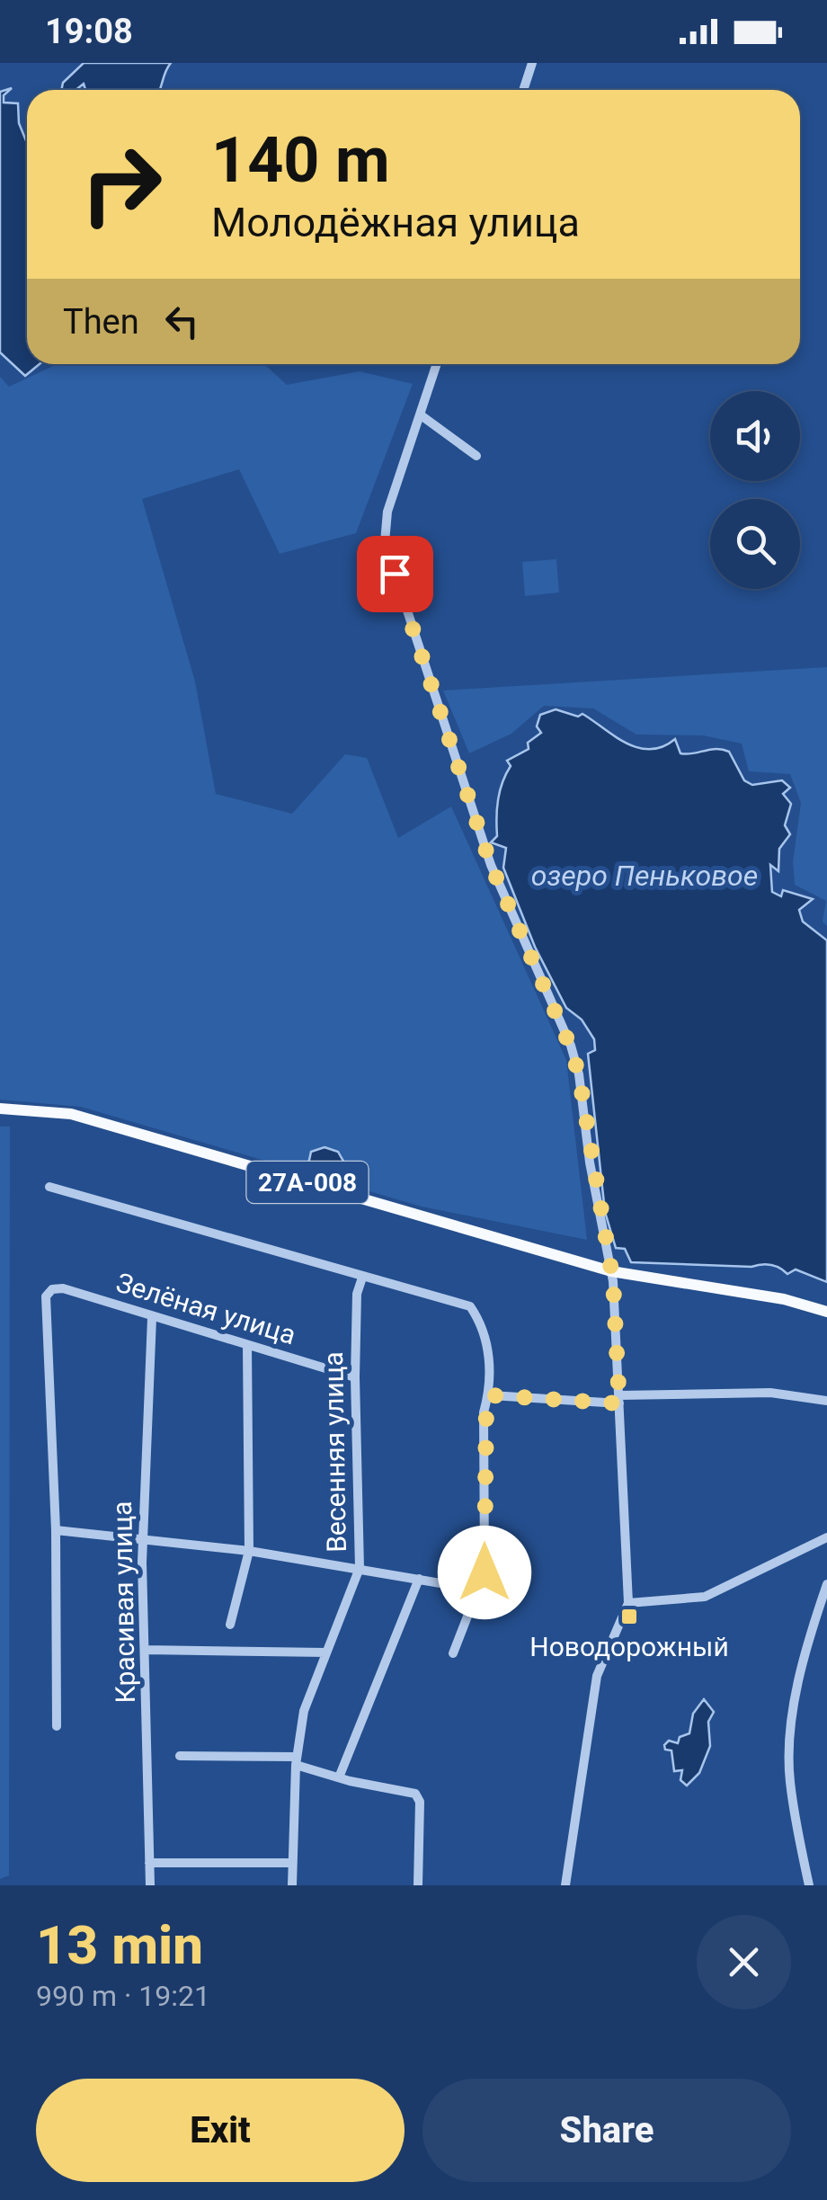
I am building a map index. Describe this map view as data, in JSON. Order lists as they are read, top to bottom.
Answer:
{
  "streets": {
    "main road": ["27А-008"],
    "street": ["Зелёная улица", "Весенняя улица", "Красивая улица"]
  },
  "crossings": [
    ["Зелёная улица", "Весенняя улица"],
    ["Зелёная улица", "Красивая улица"]
  ],
  "water": ["озеро Пеньковое"],
  "places": {
    "transit": ["Новодорожный"]
  },
  "page": {
    "status": "19:08",
    "turn": ["140 m", "Молодёжная улица"],
    "then": "Then",
    "heading": ["13 min", "990 m · 19:21"],
    "buttons": ["Exit", "Share"]
  }
}
